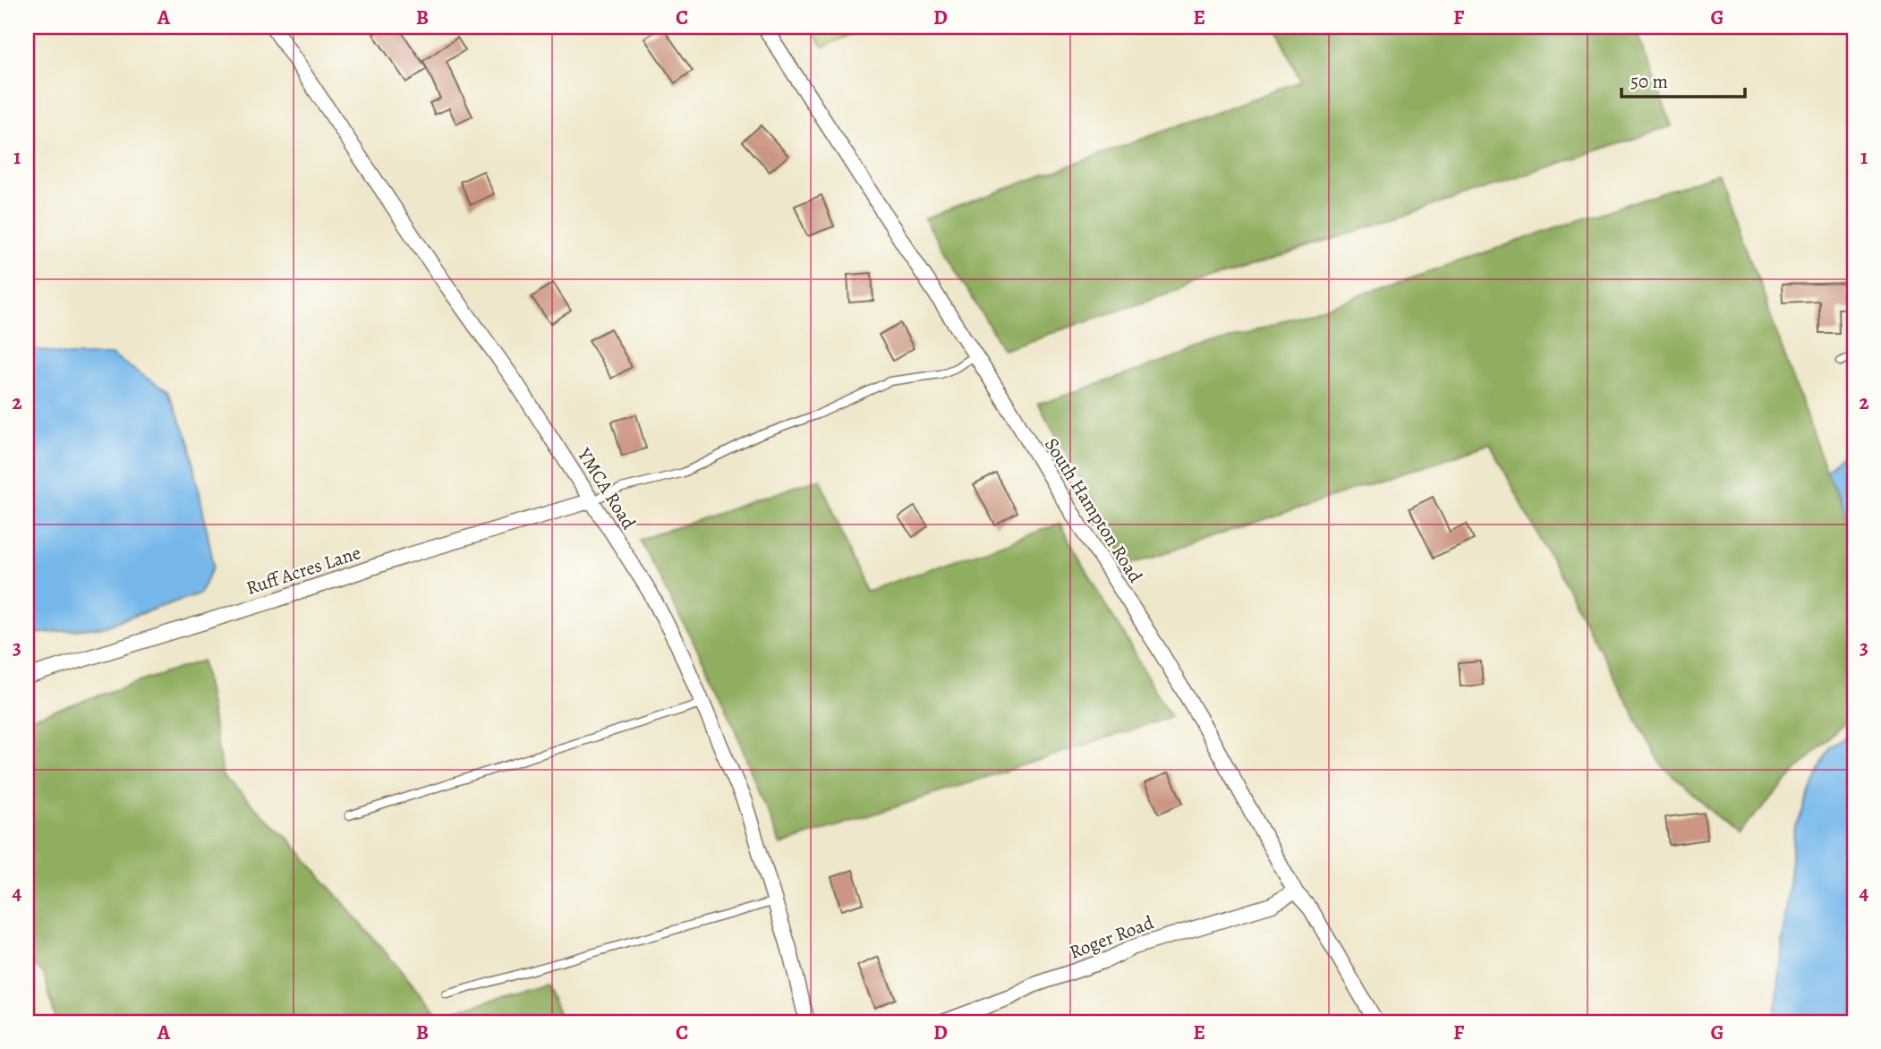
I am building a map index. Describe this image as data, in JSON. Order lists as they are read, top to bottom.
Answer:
{
  "streets": {
    "street": [
      "YMCA Road",
      "South Hampton Road",
      "Ruff Acres Lane",
      "Roger Road"
    ]
  },
  "crossings": [
    ["YMCA Road", "Ruff Acres Lane"],
    ["South Hampton Road", "Roger Road"]
  ],
  "scale_bar": "50 m",
  "grid": {
    "columns": [
      "A",
      "B",
      "C",
      "D",
      "E",
      "F",
      "G"
    ],
    "rows": [
      "1",
      "2",
      "3",
      "4"
    ]
  }
}
